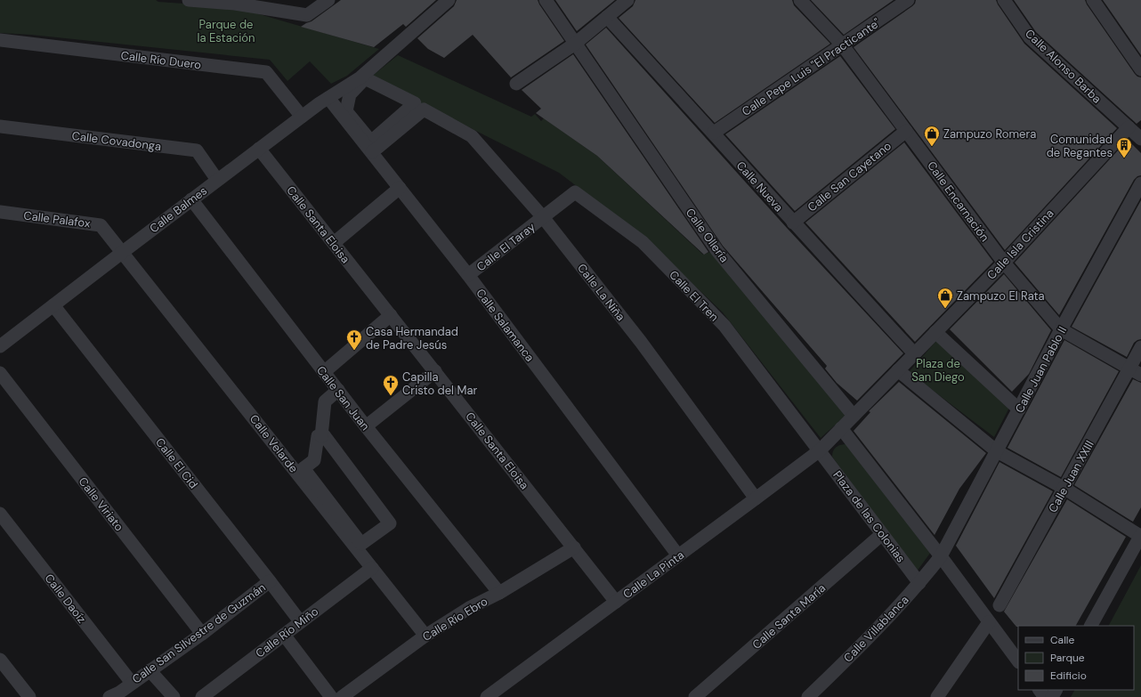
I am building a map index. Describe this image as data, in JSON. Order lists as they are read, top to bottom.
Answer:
{
  "streets": {
    "street": [
      "Calle Río Duero",
      "Calle Alonso Barba",
      "Calle Pepe Luis \"El Practicante\"",
      "Calle Covadonga",
      "Calle San Cayetano",
      "Calle Nueva",
      "Calle Encarnación",
      "Calle Balmes",
      "Calle Palafox",
      "Calle Santa Eloisa",
      "Calle Ollería",
      "Calle Isla Cristina",
      "Calle El Taray",
      "Calle La Niña",
      "Calle El Tren",
      "Calle Salamanca",
      "Calle Juan Pablo II",
      "Calle San Juan",
      "Calle Velarde",
      "Calle El Cid",
      "Calle Juan XXIII",
      "Calle Viriato",
      "Plaza de las Colonias",
      "Calle La Pinta",
      "Calle Daoíz",
      "Calle Santa María",
      "Calle Río Ebro",
      "Calle Villablanca",
      "Calle Río Miño",
      "Calle San Silvestre de Guzmán"
    ]
  },
  "crossings": [
    ["Calle Río Duero", "Calle Balmes"],
    ["Calle Alonso Barba", "Calle Isla Cristina"],
    ["Calle Pepe Luis \"El Practicante\"", "Calle Nueva"],
    ["Calle Pepe Luis \"El Practicante\"", "Calle Encarnación"],
    ["Calle Covadonga", "Calle Balmes"],
    ["Calle San Cayetano", "Calle Nueva"],
    ["Calle San Cayetano", "Calle Encarnación"],
    ["Calle Nueva", "Calle Isla Cristina"],
    ["Calle Encarnación", "Calle Isla Cristina"],
    ["Calle Encarnación", "Calle Juan Pablo II"],
    ["Calle Encarnación", "Calle Juan XXIII"],
    ["Calle Balmes", "Calle Palafox"],
    ["Calle Balmes", "Calle Santa Eloisa"],
    ["Calle Balmes", "Calle Salamanca"],
    ["Calle Balmes", "Calle San Juan"],
    ["Calle Balmes", "Calle Velarde"],
    ["Calle Balmes", "Calle El Cid"],
    ["Calle Palafox", "Calle Velarde"],
    ["Calle Santa Eloisa", "Calle La Pinta"],
    ["Calle Santa Eloisa", "Calle Río Ebro"],
    ["Calle Ollería", "Calle Isla Cristina"],
    ["Calle Isla Cristina", "Calle El Tren"],
    ["Calle Isla Cristina", "Plaza de las Colonias"],
    ["Calle Isla Cristina", "Calle La Pinta"],
    ["Calle El Taray", "Calle La Niña"],
    ["Calle El Taray", "Calle El Tren"],
    ["Calle El Taray", "Calle Salamanca"],
    ["Calle La Niña", "Calle El Tren"],
    ["Calle La Niña", "Calle Salamanca"],
    ["Calle La Niña", "Calle La Pinta"],
    ["Calle El Tren", "Plaza de las Colonias"],
    ["Calle El Tren", "Calle La Pinta"],
    ["Calle Salamanca", "Calle La Pinta"],
    ["Calle Juan Pablo II", "Calle Villablanca"],
    ["Calle San Juan", "Calle Río Ebro"],
    ["Calle Velarde", "Calle Río Ebro"],
    ["Calle Velarde", "Calle Río Miño"],
    ["Calle El Cid", "Calle Río Miño"],
    ["Calle El Cid", "Calle San Silvestre de Guzmán"],
    ["Calle Viriato", "Calle San Silvestre de Guzmán"],
    ["Plaza de las Colonias", "Calle La Pinta"],
    ["Plaza de las Colonias", "Calle Santa María"],
    ["Plaza de las Colonias", "Calle Villablanca"],
    ["Calle Daoíz", "Calle San Silvestre de Guzmán"]
  ],
  "parks": ["Parque de la Estación", "Plaza de San Diego"],
  "places": {
    "shop": ["Zampuzo Romera", "Zampuzo El Rata"],
    "building": ["Comunidad de Regantes"],
    "church": ["Casa Hermandad de Padre Jesús", "Capilla Cristo del Mar"]
  },
  "legend": ["Calle", "Parque", "Edificio"]
}
